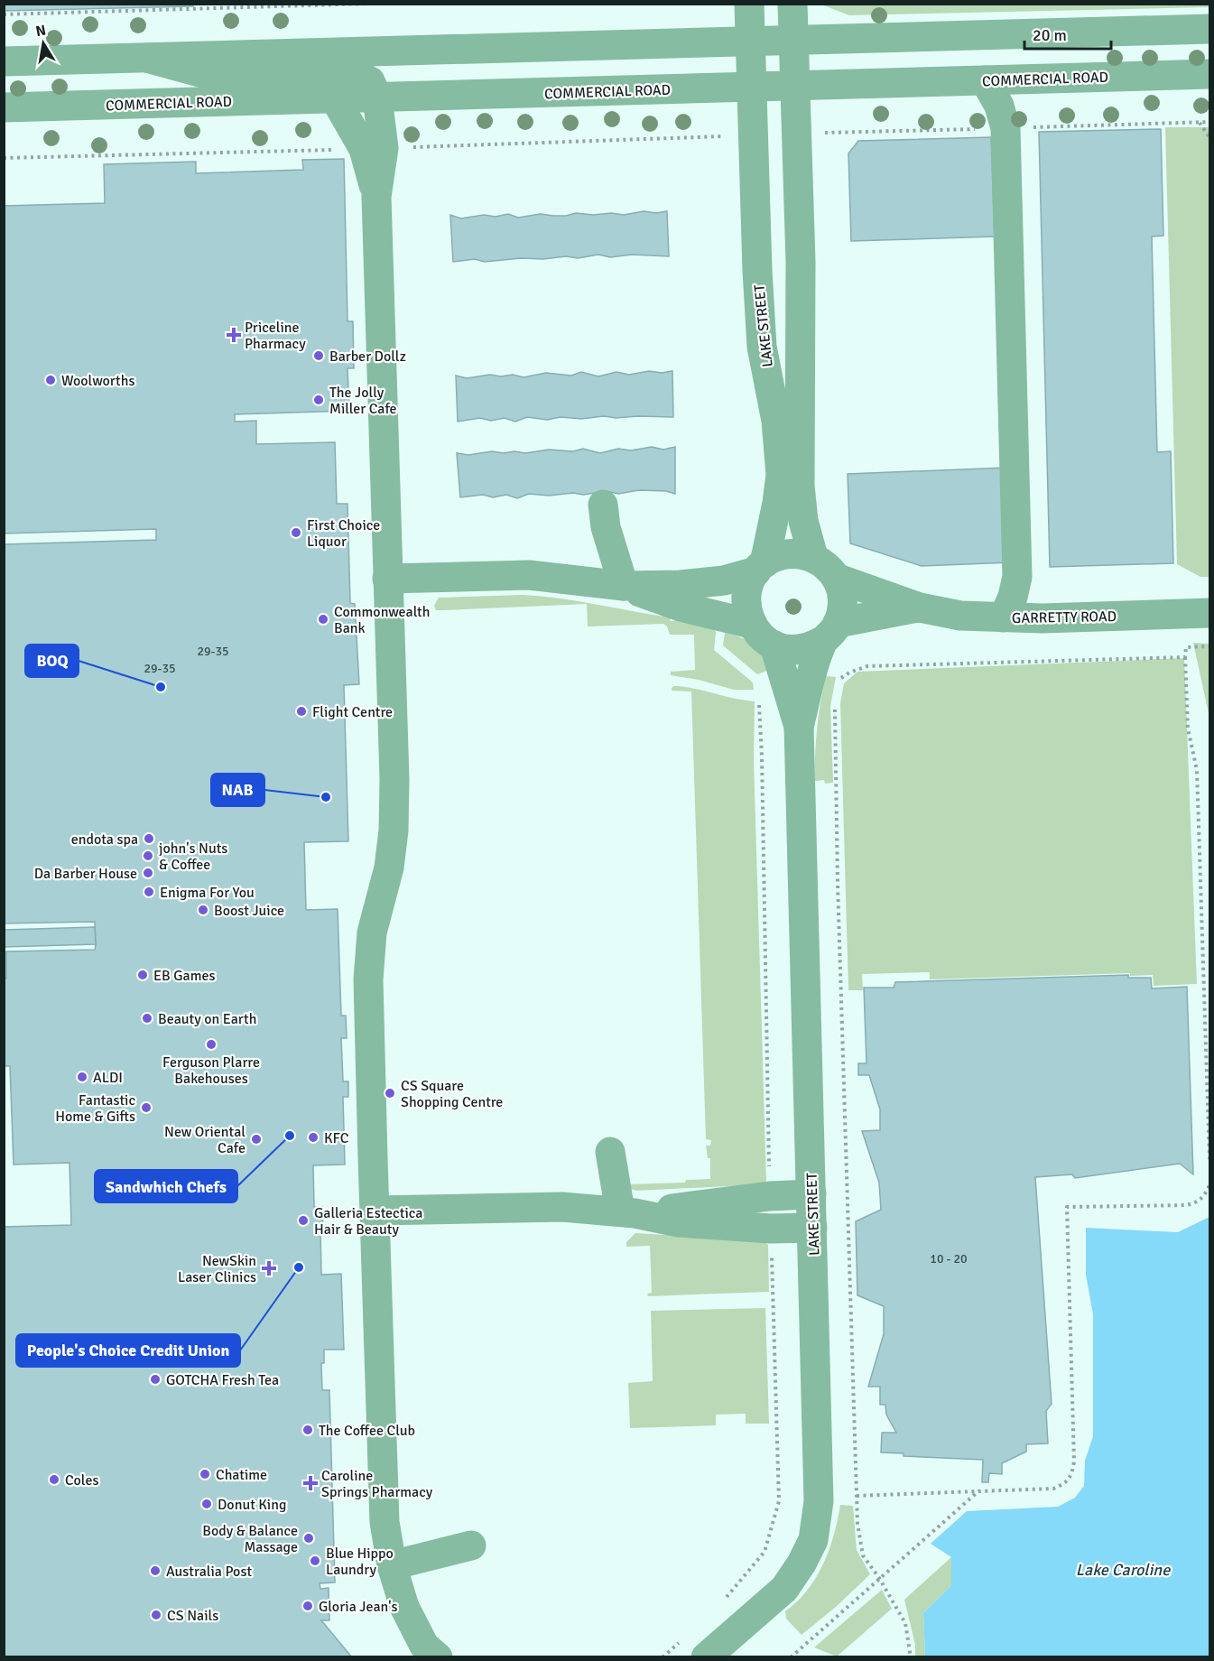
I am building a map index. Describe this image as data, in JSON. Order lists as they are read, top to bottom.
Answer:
{
  "streets": {
    "street": ["COMMERCIAL ROAD", "LAKE STREET", "GARRETTY ROAD"]
  },
  "crossings": [
    ["COMMERCIAL ROAD", "LAKE STREET"],
    ["LAKE STREET", "GARRETTY ROAD"]
  ],
  "water": ["Lake Caroline"],
  "places": {
    "health": ["Priceline Pharmacy", "NewSkin Laser Clinics", "Caroline Springs Pharmacy"],
    "other": [
      "Barber Dollz",
      "Woolworths",
      "The Jolly Miller Cafe",
      "First Choice Liquor",
      "Commonwealth Bank",
      "BOQ",
      "Flight Centre",
      "NAB",
      "endota spa",
      "john's Nuts & Coffee",
      "Da Barber House",
      "Enigma For You",
      "Boost Juice",
      "EB Games",
      "Beauty on Earth",
      "Ferguson Plarre Bakehouses",
      "ALDI",
      "CS Square Shopping Centre",
      "Fantastic Home & Gifts",
      "Sandwhich Chefs",
      "KFC",
      "New Oriental Cafe",
      "Galleria Estectica Hair & Beauty",
      "People's Choice Credit Union",
      "GOTCHA Fresh Tea",
      "The Coffee Club",
      "Chatime",
      "Coles",
      "Donut King",
      "Body & Balance Massage",
      "Blue Hippo Laundry",
      "Australia Post",
      "Gloria Jean's",
      "CS Nails"
    ]
  },
  "house_numbers": ["29-35", "29-35", "10 - 20"],
  "scale_bar": "20 m",
  "north": "top"
}
